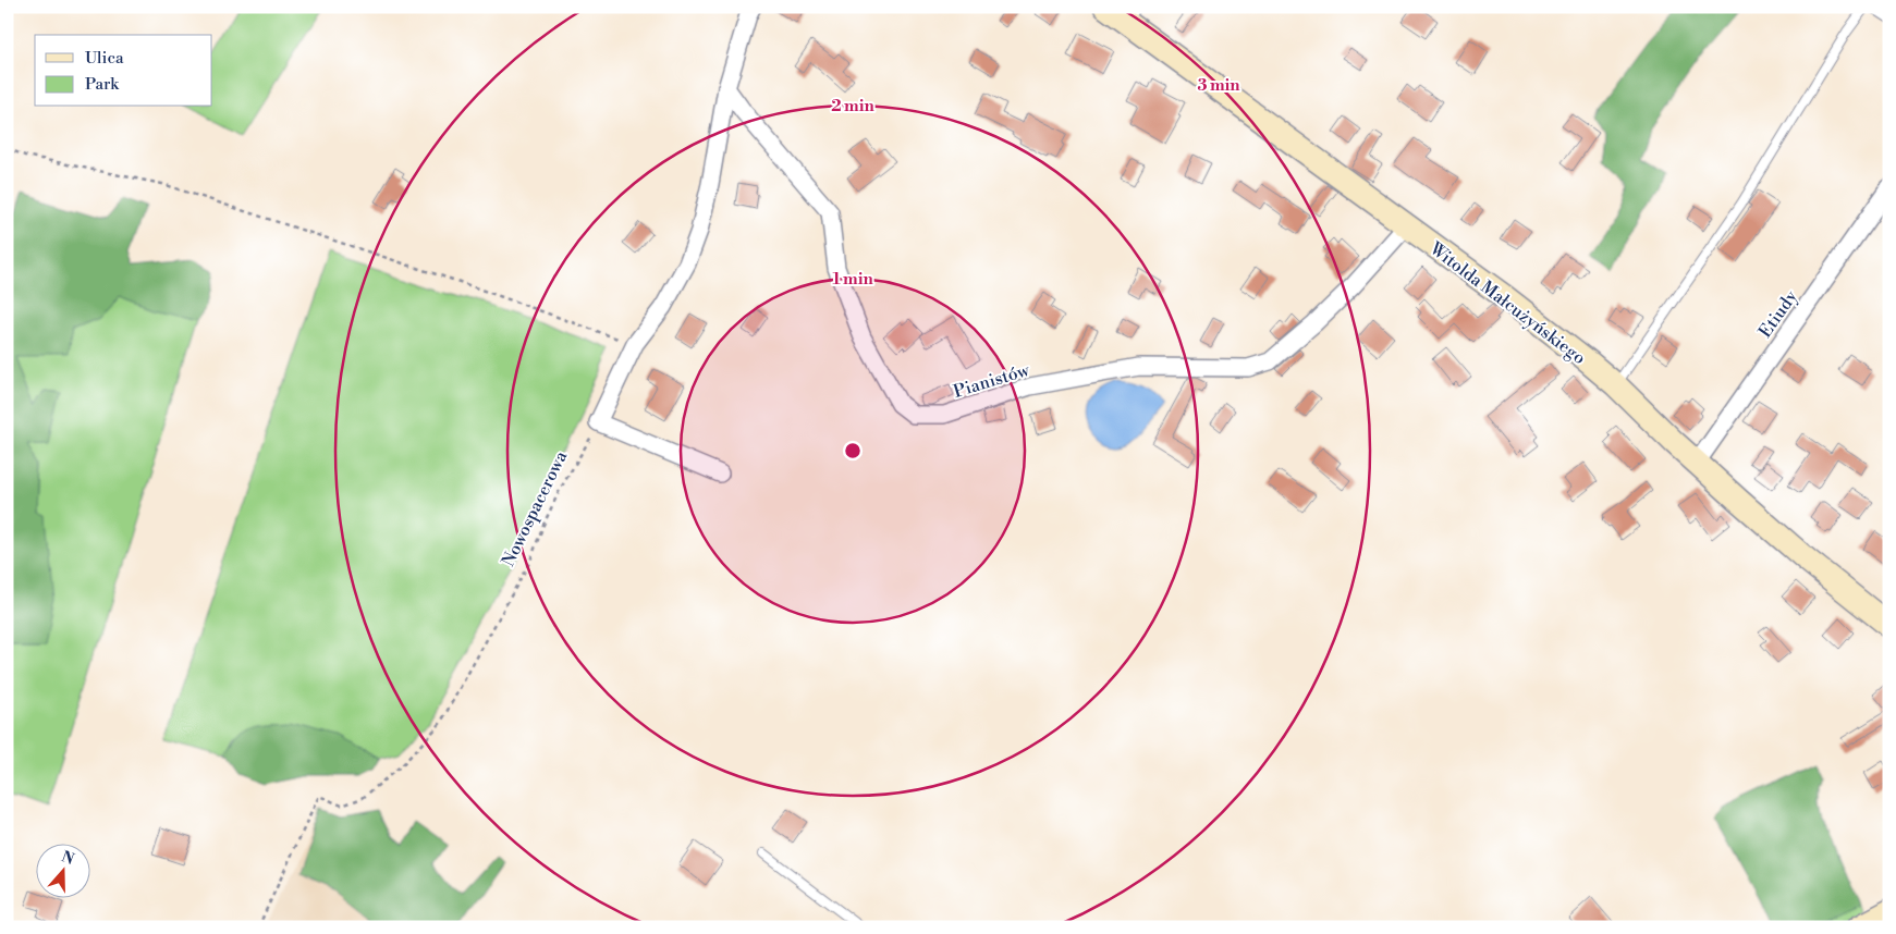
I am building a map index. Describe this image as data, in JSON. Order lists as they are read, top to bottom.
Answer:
{
  "streets": {
    "street": ["Witolda Małcużyńskiego", "Etiudy", "Pianistów"],
    "path": ["Nowospacerowa"]
  },
  "crossings": [
    ["Witolda Małcużyńskiego", "Etiudy"],
    ["Witolda Małcużyńskiego", "Pianistów"]
  ],
  "legend": ["Ulica", "Park"],
  "north": "top",
  "rings": ["3 min", "2 min", "1 min"]
}
